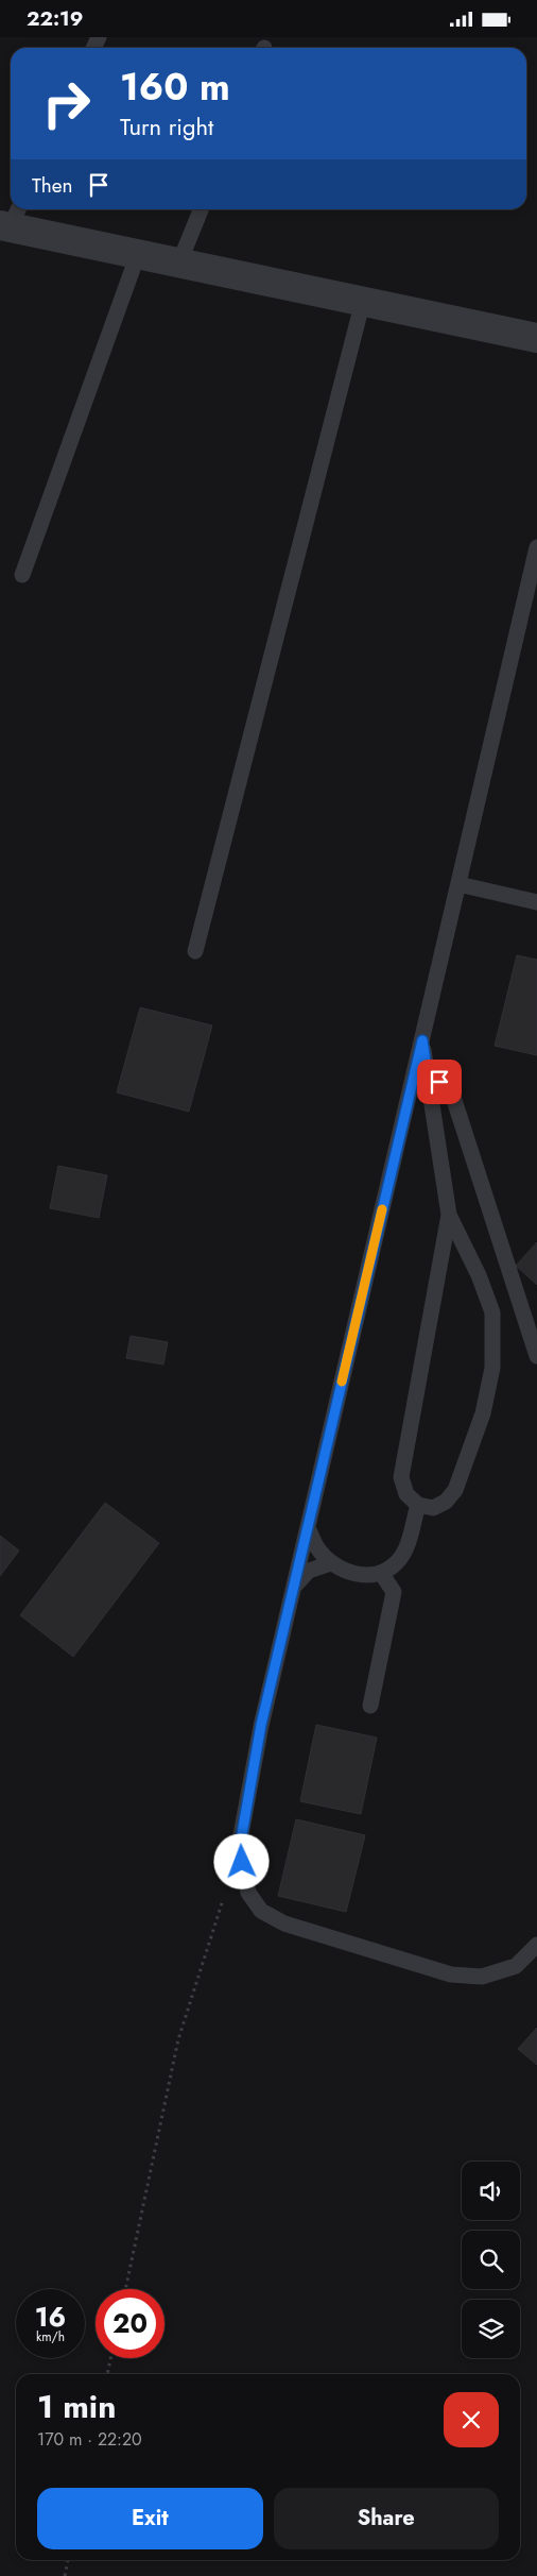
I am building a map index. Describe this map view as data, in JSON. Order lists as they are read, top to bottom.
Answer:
{
  "page": {
    "status": "22:19",
    "turn": ["160 m", "Turn right"],
    "then": "Then",
    "speed": "16 km/h",
    "limit": "20",
    "heading": ["1 min", "170 m · 22:20"],
    "buttons": ["Exit", "Share"]
  }
}
